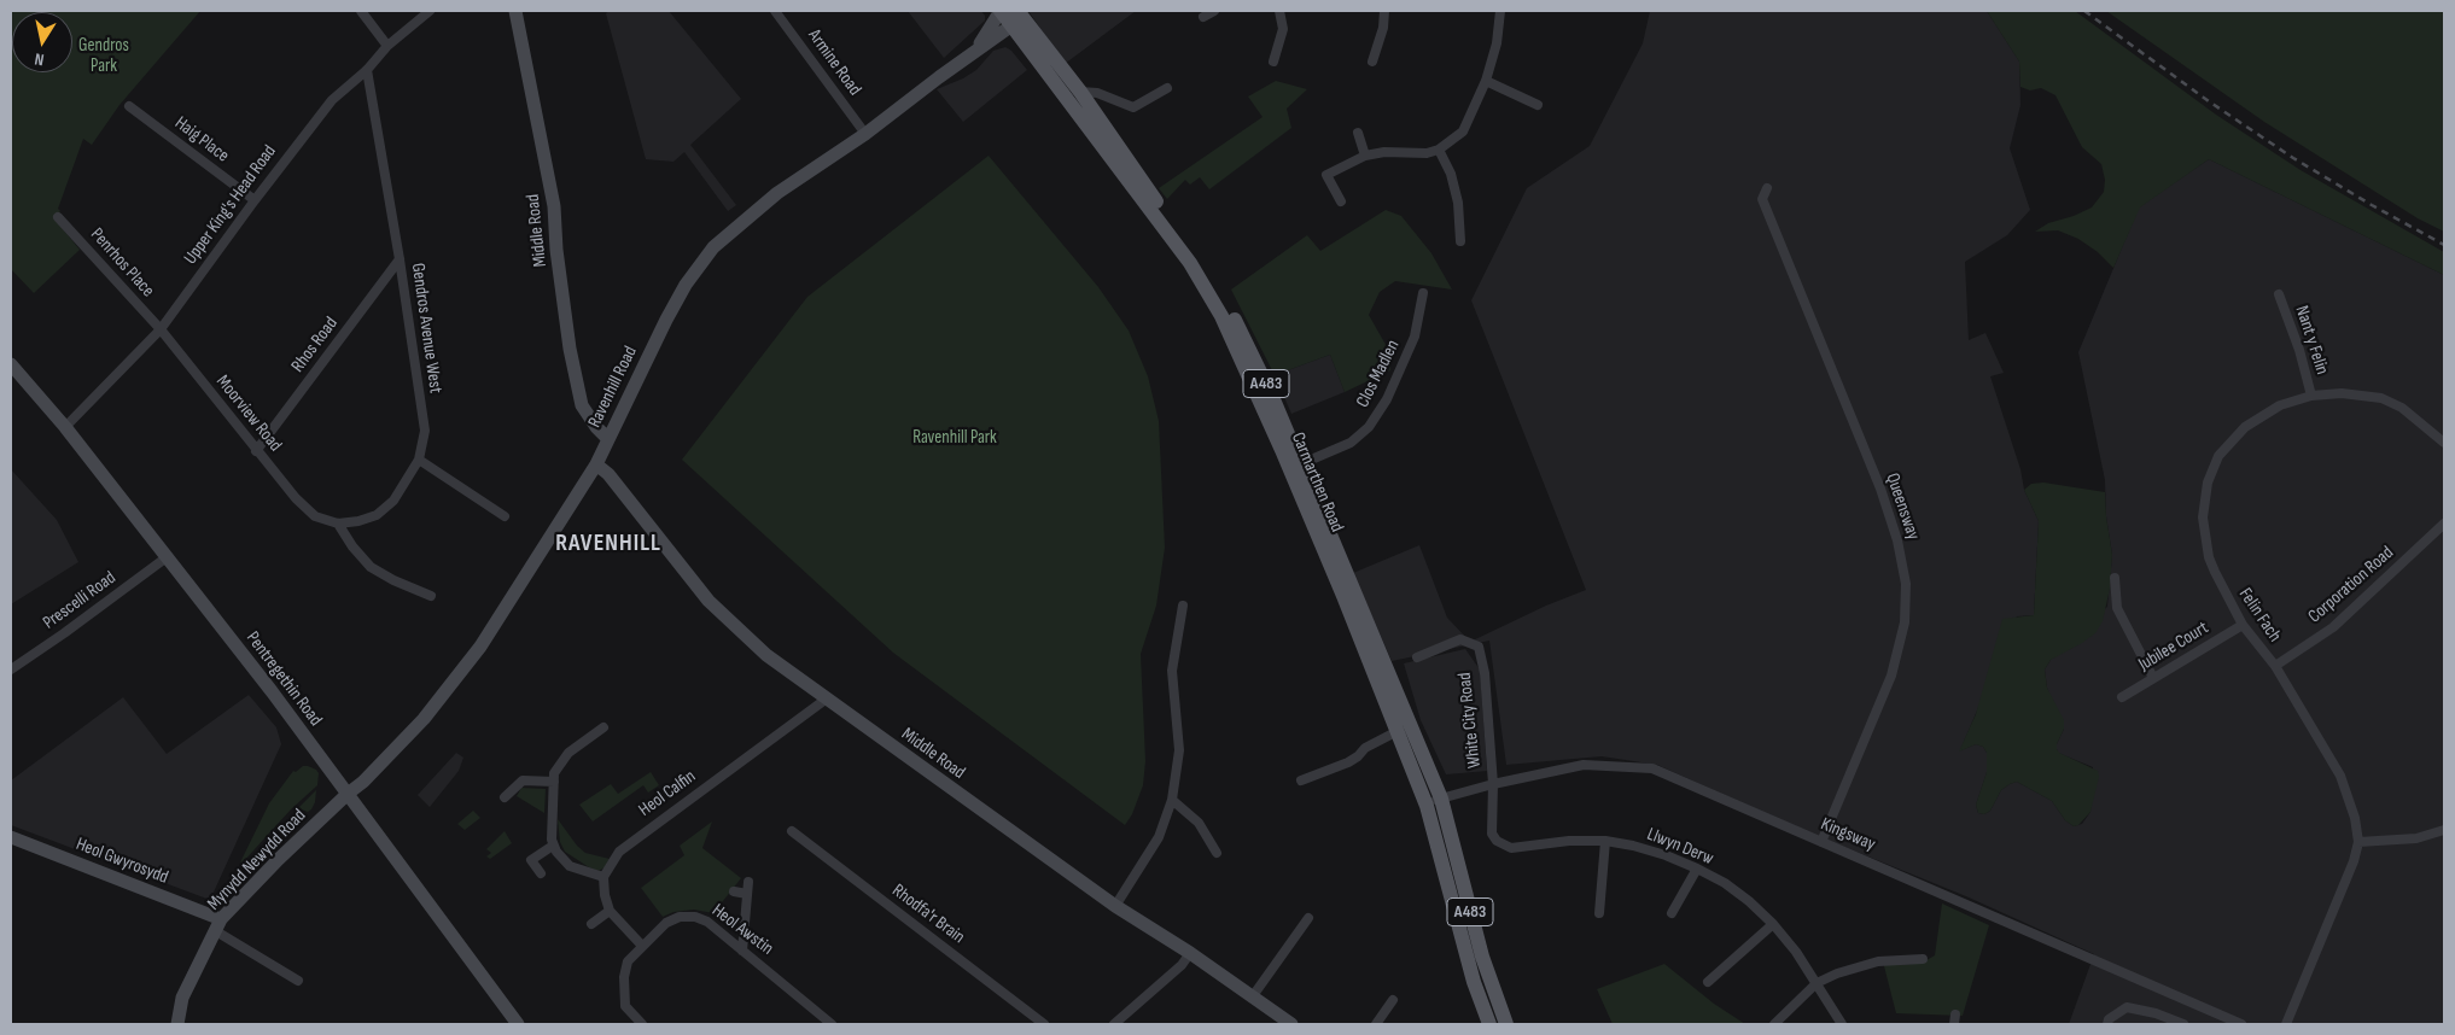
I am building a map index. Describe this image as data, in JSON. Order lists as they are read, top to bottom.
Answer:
{
  "streets": {
    "main road": ["A483", "Carmarthen Road"],
    "street": [
      "Armine Road",
      "Haig Place",
      "Upper King's Head Road",
      "Middle Road",
      "Penrhos Place",
      "Gendros Avenue West",
      "Nant y Felin",
      "Rhos Road",
      "Clos Madlen",
      "Ravenhill Road",
      "Moorview Road",
      "Queensway",
      "Corporation Road",
      "Prescelli Road",
      "Felin Fach",
      "Jubilee Court",
      "Pentregethin Road",
      "White City Road",
      "Heol Calfin",
      "Kingsway",
      "Llwyn Derw",
      "Mynydd Newydd Road",
      "Heol Gwyrosydd",
      "Rhodfa'r Brain",
      "Heol Awstin"
    ]
  },
  "crossings": [
    ["Armine Road", "Ravenhill Road"],
    ["Haig Place", "Upper King's Head Road"],
    ["Upper King's Head Road", "Penrhos Place"],
    ["Upper King's Head Road", "Gendros Avenue West"],
    ["Upper King's Head Road", "Moorview Road"],
    ["Upper King's Head Road", "Pentregethin Road"],
    ["Middle Road", "Ravenhill Road"],
    ["Middle Road", "Heol Calfin"],
    ["Penrhos Place", "Moorview Road"],
    ["Gendros Avenue West", "Rhos Road"],
    ["Gendros Avenue West", "Moorview Road"],
    ["Nant y Felin", "Felin Fach"],
    ["Rhos Road", "Moorview Road"],
    ["Clos Madlen", "Carmarthen Road"],
    ["Ravenhill Road", "Carmarthen Road"],
    ["Ravenhill Road", "Pentregethin Road"],
    ["Ravenhill Road", "Mynydd Newydd Road"],
    ["Carmarthen Road", "Kingsway"],
    ["Queensway", "Kingsway"],
    ["Corporation Road", "Felin Fach"],
    ["Prescelli Road", "Pentregethin Road"],
    ["Felin Fach", "Jubilee Court"],
    ["Pentregethin Road", "Mynydd Newydd Road"],
    ["White City Road", "Kingsway"],
    ["White City Road", "Llwyn Derw"],
    ["Kingsway", "Llwyn Derw"],
    ["Mynydd Newydd Road", "Heol Gwyrosydd"]
  ],
  "districts": ["RAVENHILL"],
  "parks": ["Gendros Park", "Ravenhill Park"],
  "north": "bottom"
}
